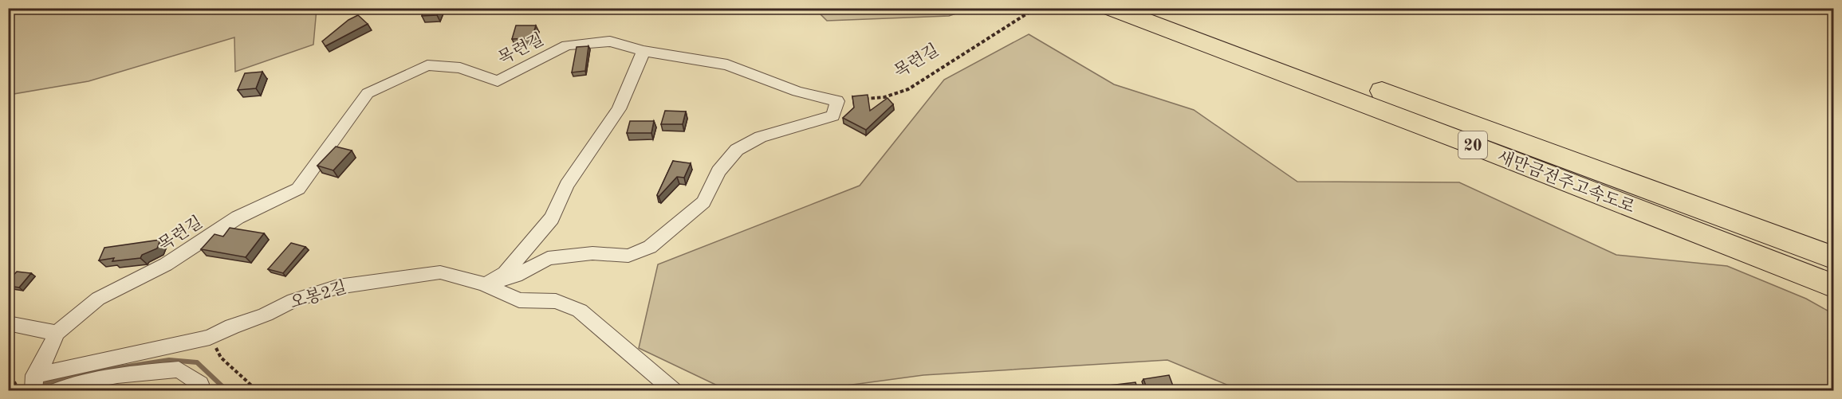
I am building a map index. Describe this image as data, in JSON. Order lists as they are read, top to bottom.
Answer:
{
  "streets": {
    "highway": ["20", "새만금전주고속도로"],
    "street": ["목련길", "오봉2길"]
  },
  "crossings": [
    ["목련길", "오봉2길"]
  ]
}
